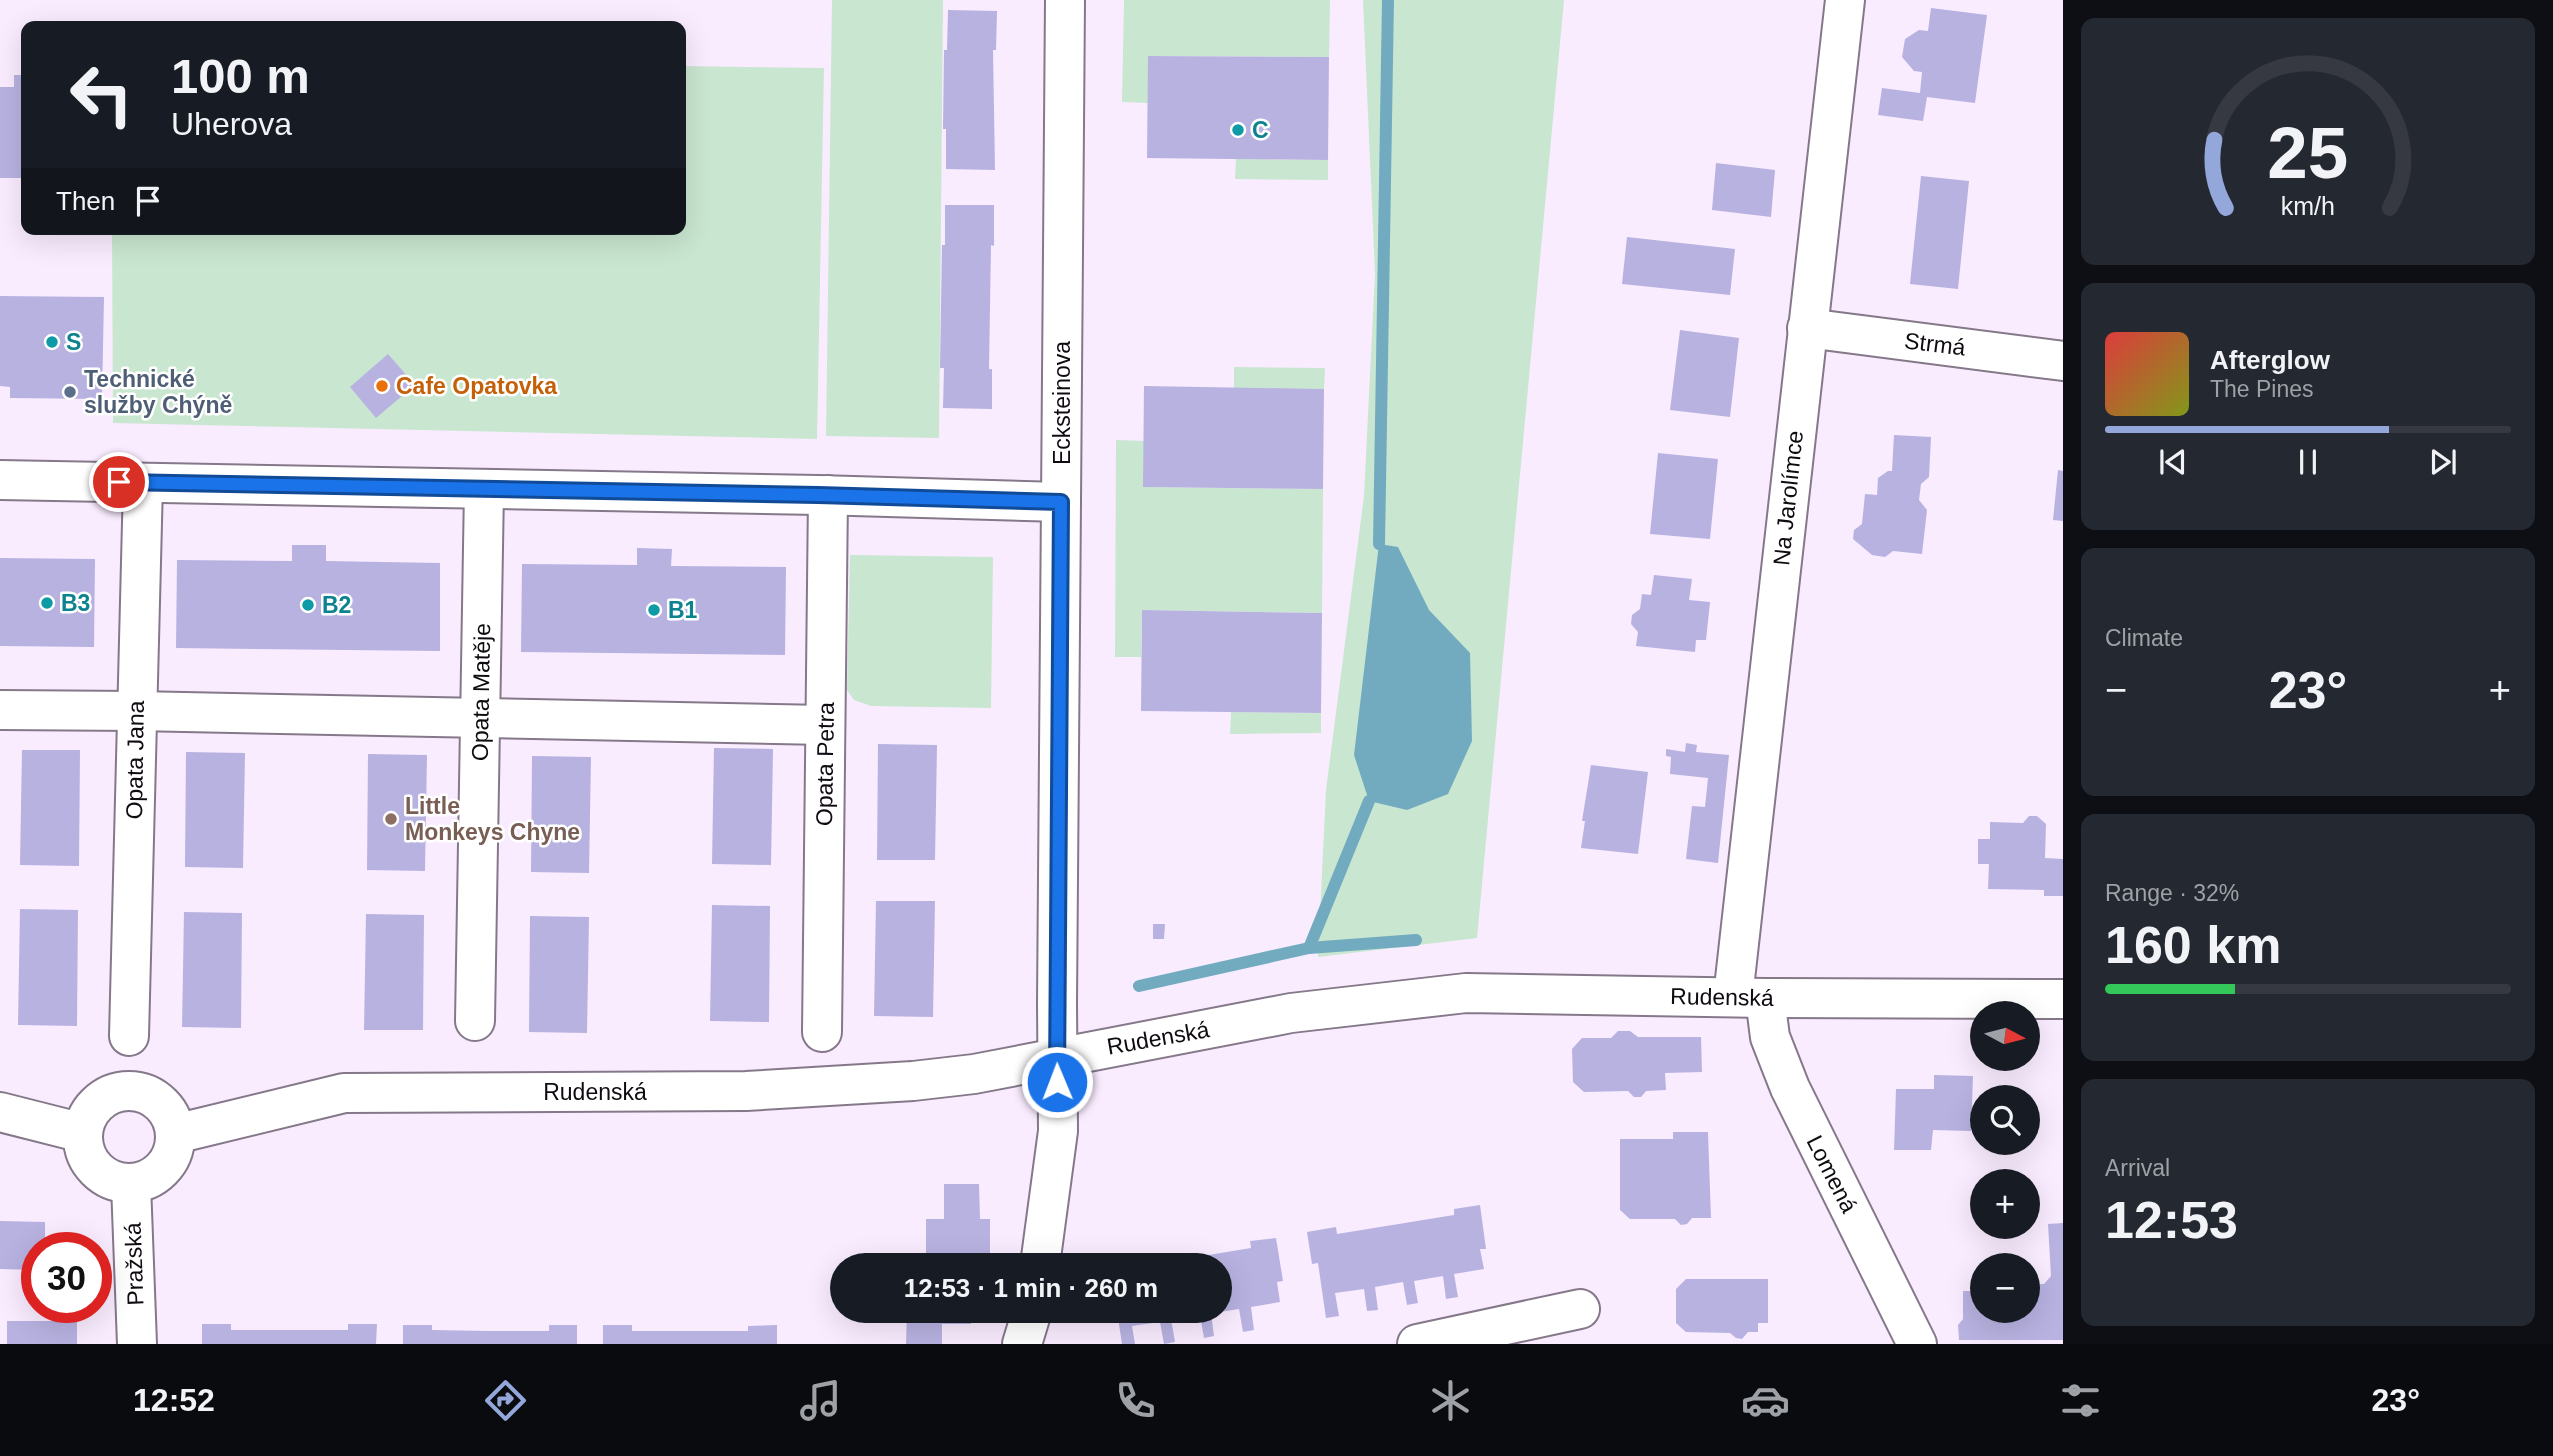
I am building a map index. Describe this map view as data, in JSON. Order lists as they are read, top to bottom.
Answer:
{
  "streets": {
    "street": [
      "Strmá",
      "Ecksteinova",
      "Na Jarolímce",
      "Opata Matěje",
      "Opata Jana",
      "Opata Petra",
      "Rudenská",
      "Lomená",
      "Pražská"
    ]
  },
  "crossings": [
    ["Strmá", "Na Jarolímce"],
    ["Ecksteinova", "Rudenská"],
    ["Na Jarolímce", "Rudenská"],
    ["Na Jarolímce", "Lomená"],
    ["Rudenská", "Lomená"],
    ["Rudenská", "Pražská"]
  ],
  "places": [
    "C",
    "S",
    "Cafe Opatovka",
    "Technické služby Chýně",
    "B3",
    "B2",
    "B1",
    "Little Monkeys Chyne"
  ],
  "north": "right",
  "page": {
    "turn": ["100 m", "Uherova"],
    "then": "Then",
    "song": ["Afterglow", "The Pines"],
    "tile": [
      "Climate",
      ["Range · 32%", "160 km"],
      ["Arrival", "12:53"]
    ],
    "heat": ["−", "23°", "+"],
    "map_buttons": ["+", "−"],
    "limit": "30",
    "trip": "12:53 · 1 min · 260 m",
    "tabs": ["12:52", "23°"],
    "gauge": ["25", "km/h"]
  }
}
